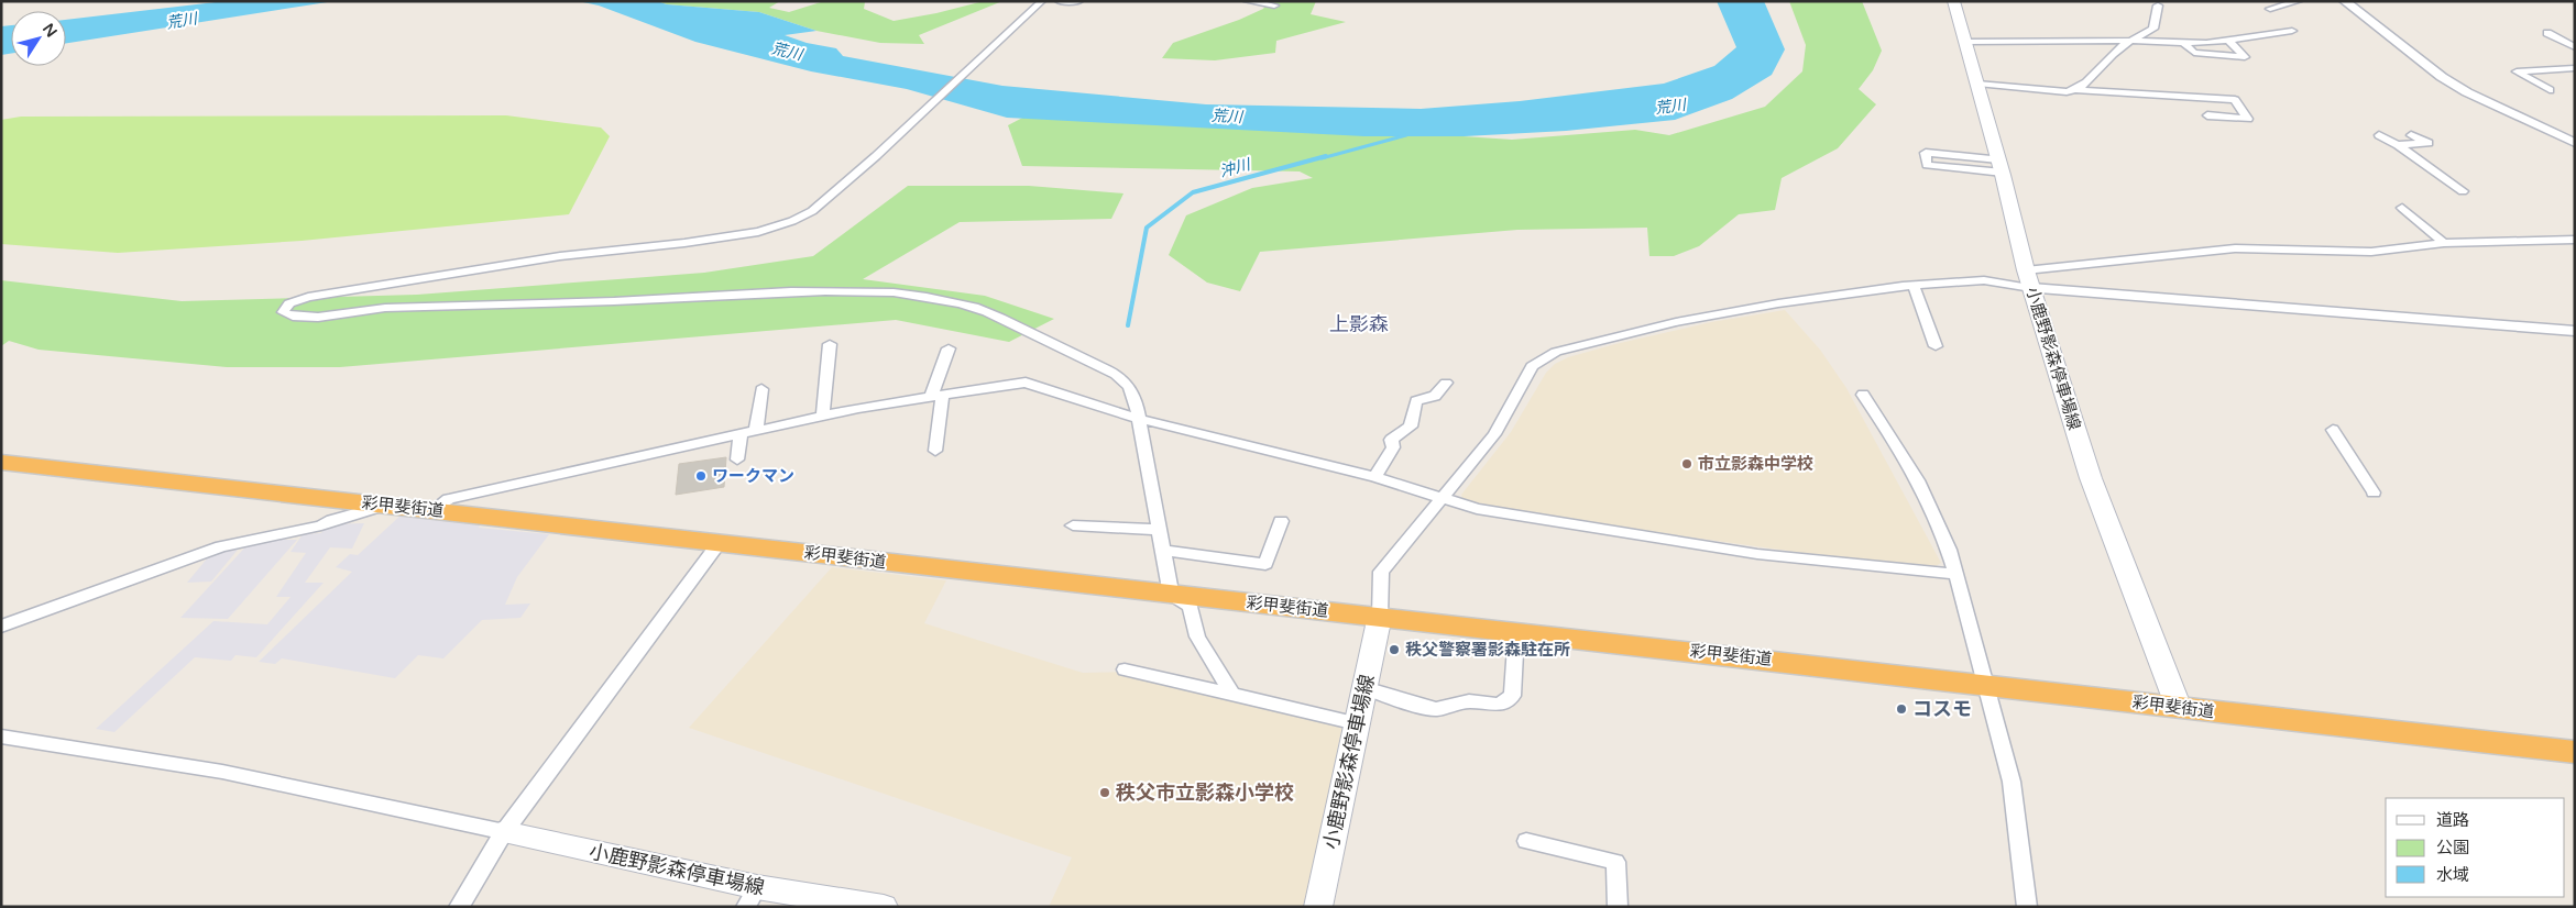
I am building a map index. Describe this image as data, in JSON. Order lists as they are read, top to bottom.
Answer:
{
  "streets": {
    "highway": ["彩甲斐街道"],
    "main road": ["小鹿野影森停車場線"]
  },
  "crossings": [
    ["小鹿野影森停車場線", "彩甲斐街道"]
  ],
  "districts": ["上影森"],
  "water": ["荒川", "沖川"],
  "places": [
    "市立影森中学校",
    "ワークマン",
    "秩父警察署影森駐在所",
    "コスモ",
    "秩父市立影森小学校"
  ],
  "legend": ["道路", "公園", "水域"],
  "north": "top right"
}
